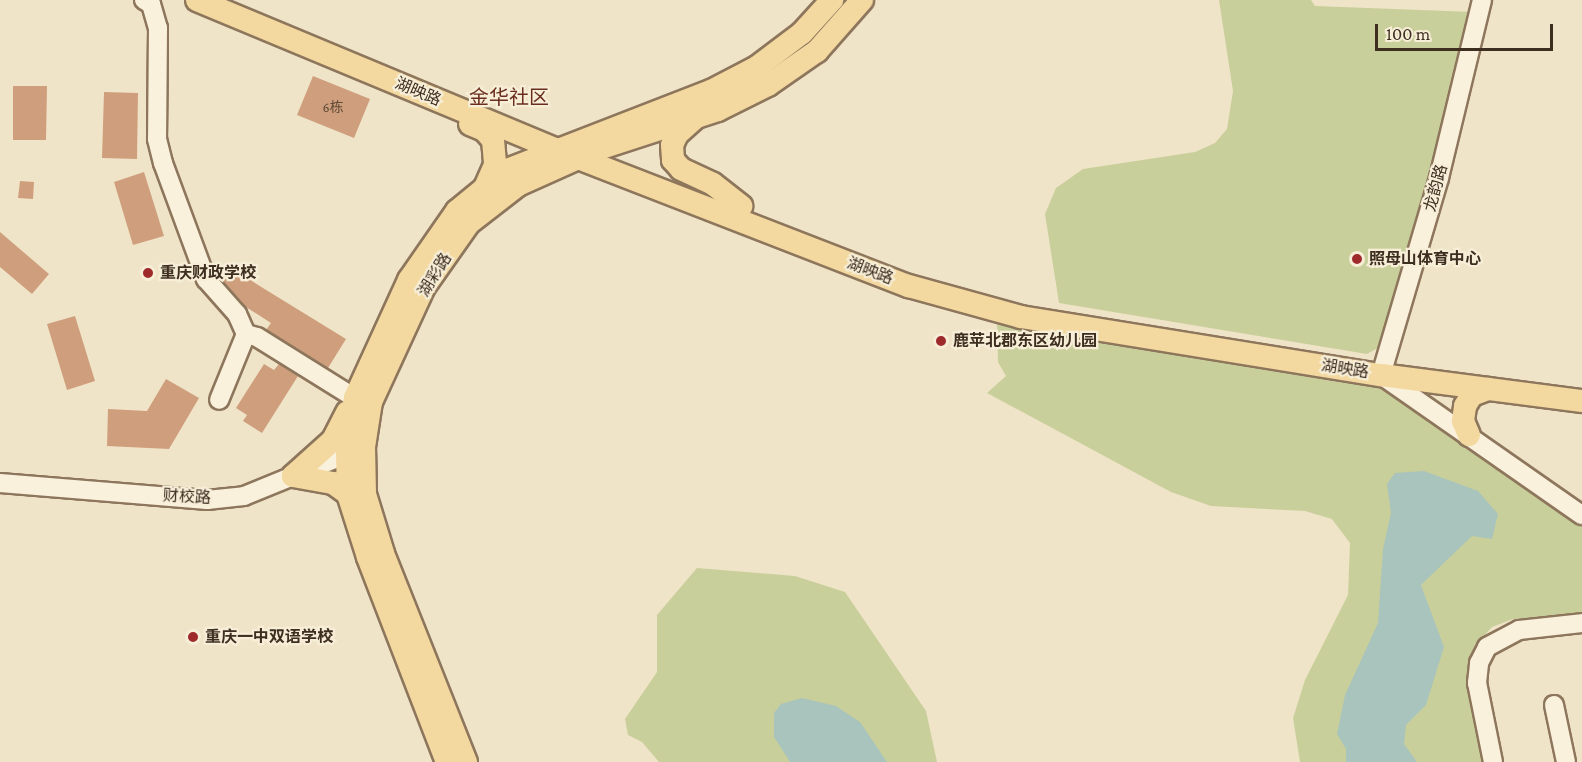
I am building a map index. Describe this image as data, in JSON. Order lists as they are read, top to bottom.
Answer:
{
  "streets": {
    "main road": ["湖映路", "湖彩路"],
    "street": ["龙韵路", "财校路"]
  },
  "crossings": [
    ["湖映路", "龙韵路"],
    ["湖映路", "湖彩路"],
    ["湖彩路", "财校路"]
  ],
  "districts": ["金华社区"],
  "places": [
    "照母山体育中心",
    "重庆财政学校",
    "鹿苹北郡东区幼儿园",
    "重庆一中双语学校"
  ],
  "house_numbers": ["6栋"],
  "scale_bar": "100 m"
}
